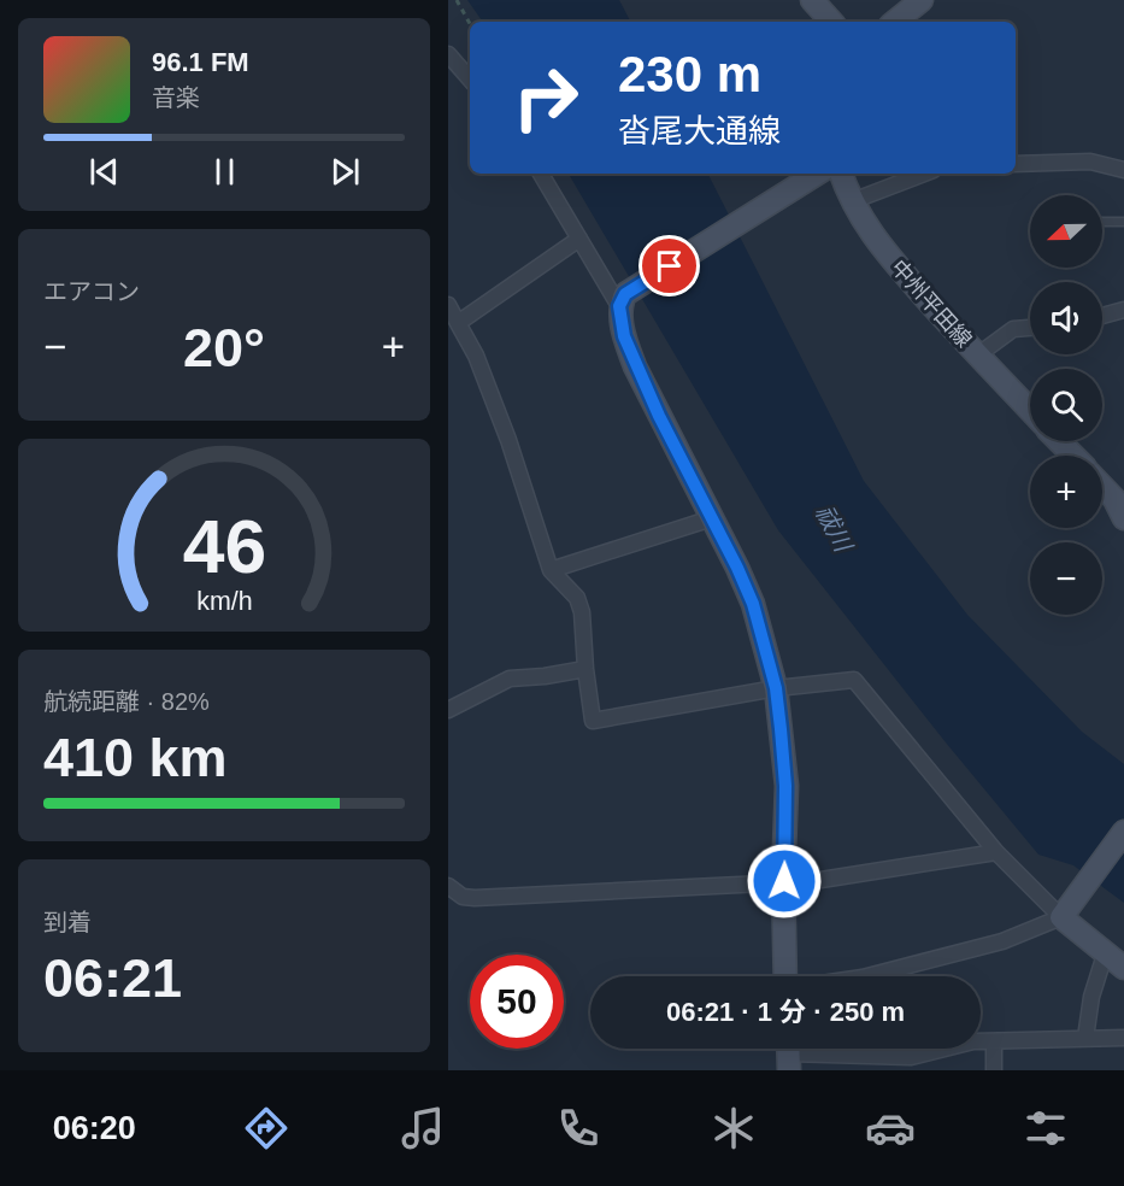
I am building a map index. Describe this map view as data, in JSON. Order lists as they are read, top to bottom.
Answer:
{
  "streets": {
    "main road": ["中州平田線"]
  },
  "water": ["祓川"],
  "north": "left",
  "page": {
    "turn": ["230 m", "沓尾大通線"],
    "song": ["96.1 FM", "音楽"],
    "map_buttons": ["+", "−"],
    "tile": [
      "エアコン",
      ["航続距離 · 82%", "410 km"],
      ["到着", "06:21"]
    ],
    "heat": ["−", "20°", "+"],
    "limit": "50",
    "trip": "06:21 · 1 分 · 250 m",
    "tabs": "06:20",
    "gauge": ["46", "km/h"]
  }
}
